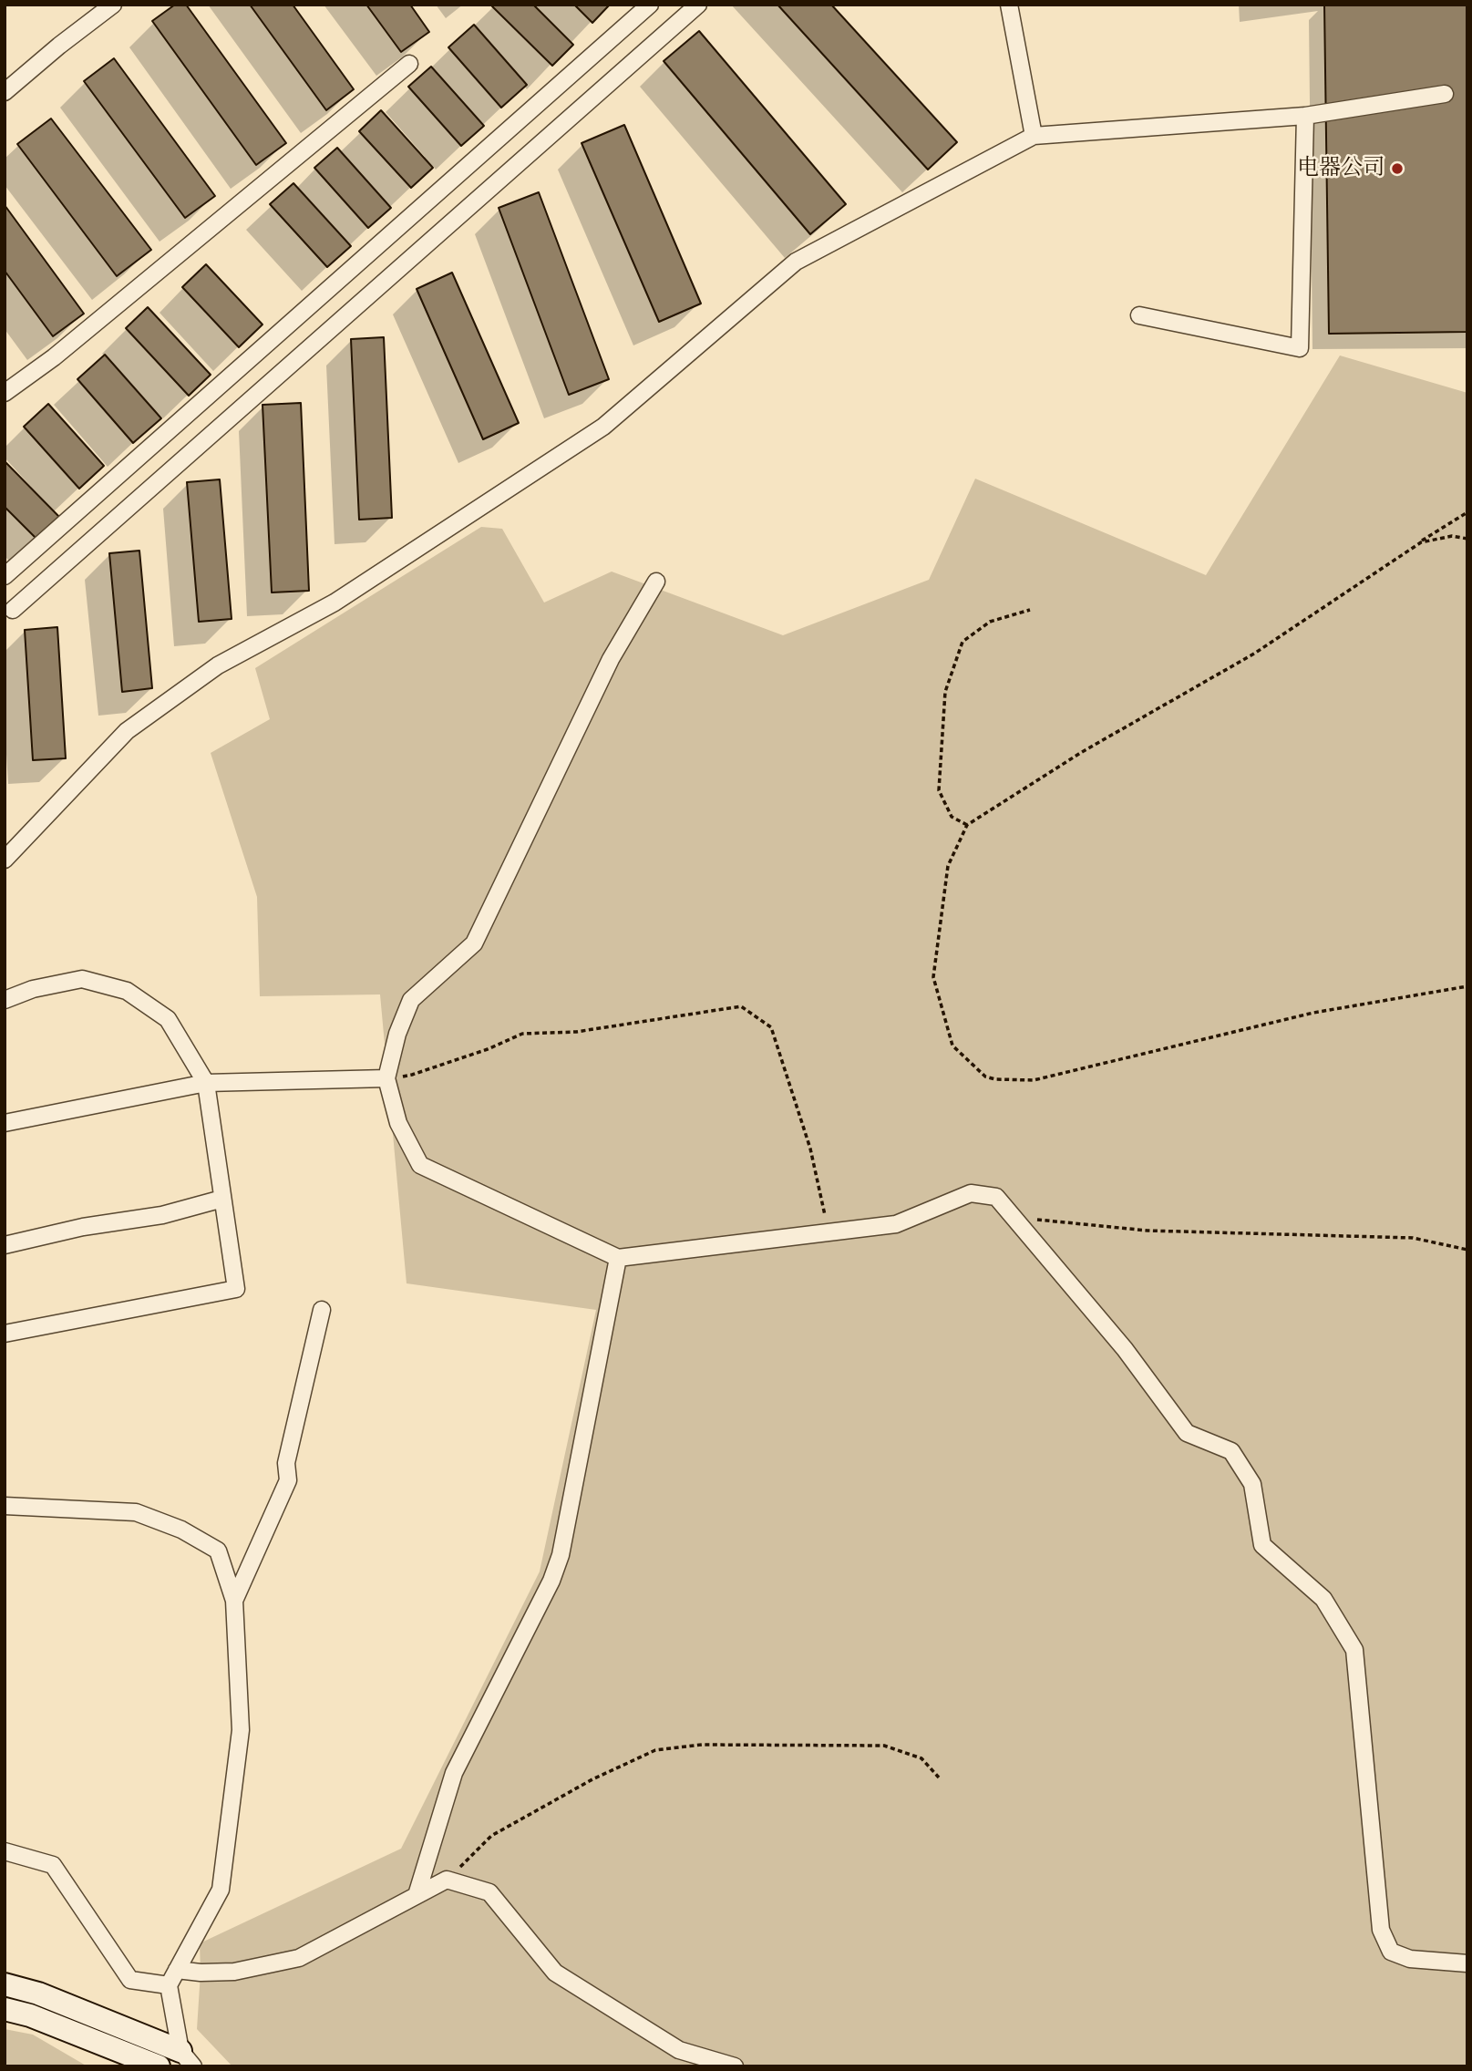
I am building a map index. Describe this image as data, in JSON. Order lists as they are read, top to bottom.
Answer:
{
  "places": ["电器公司"]
}
